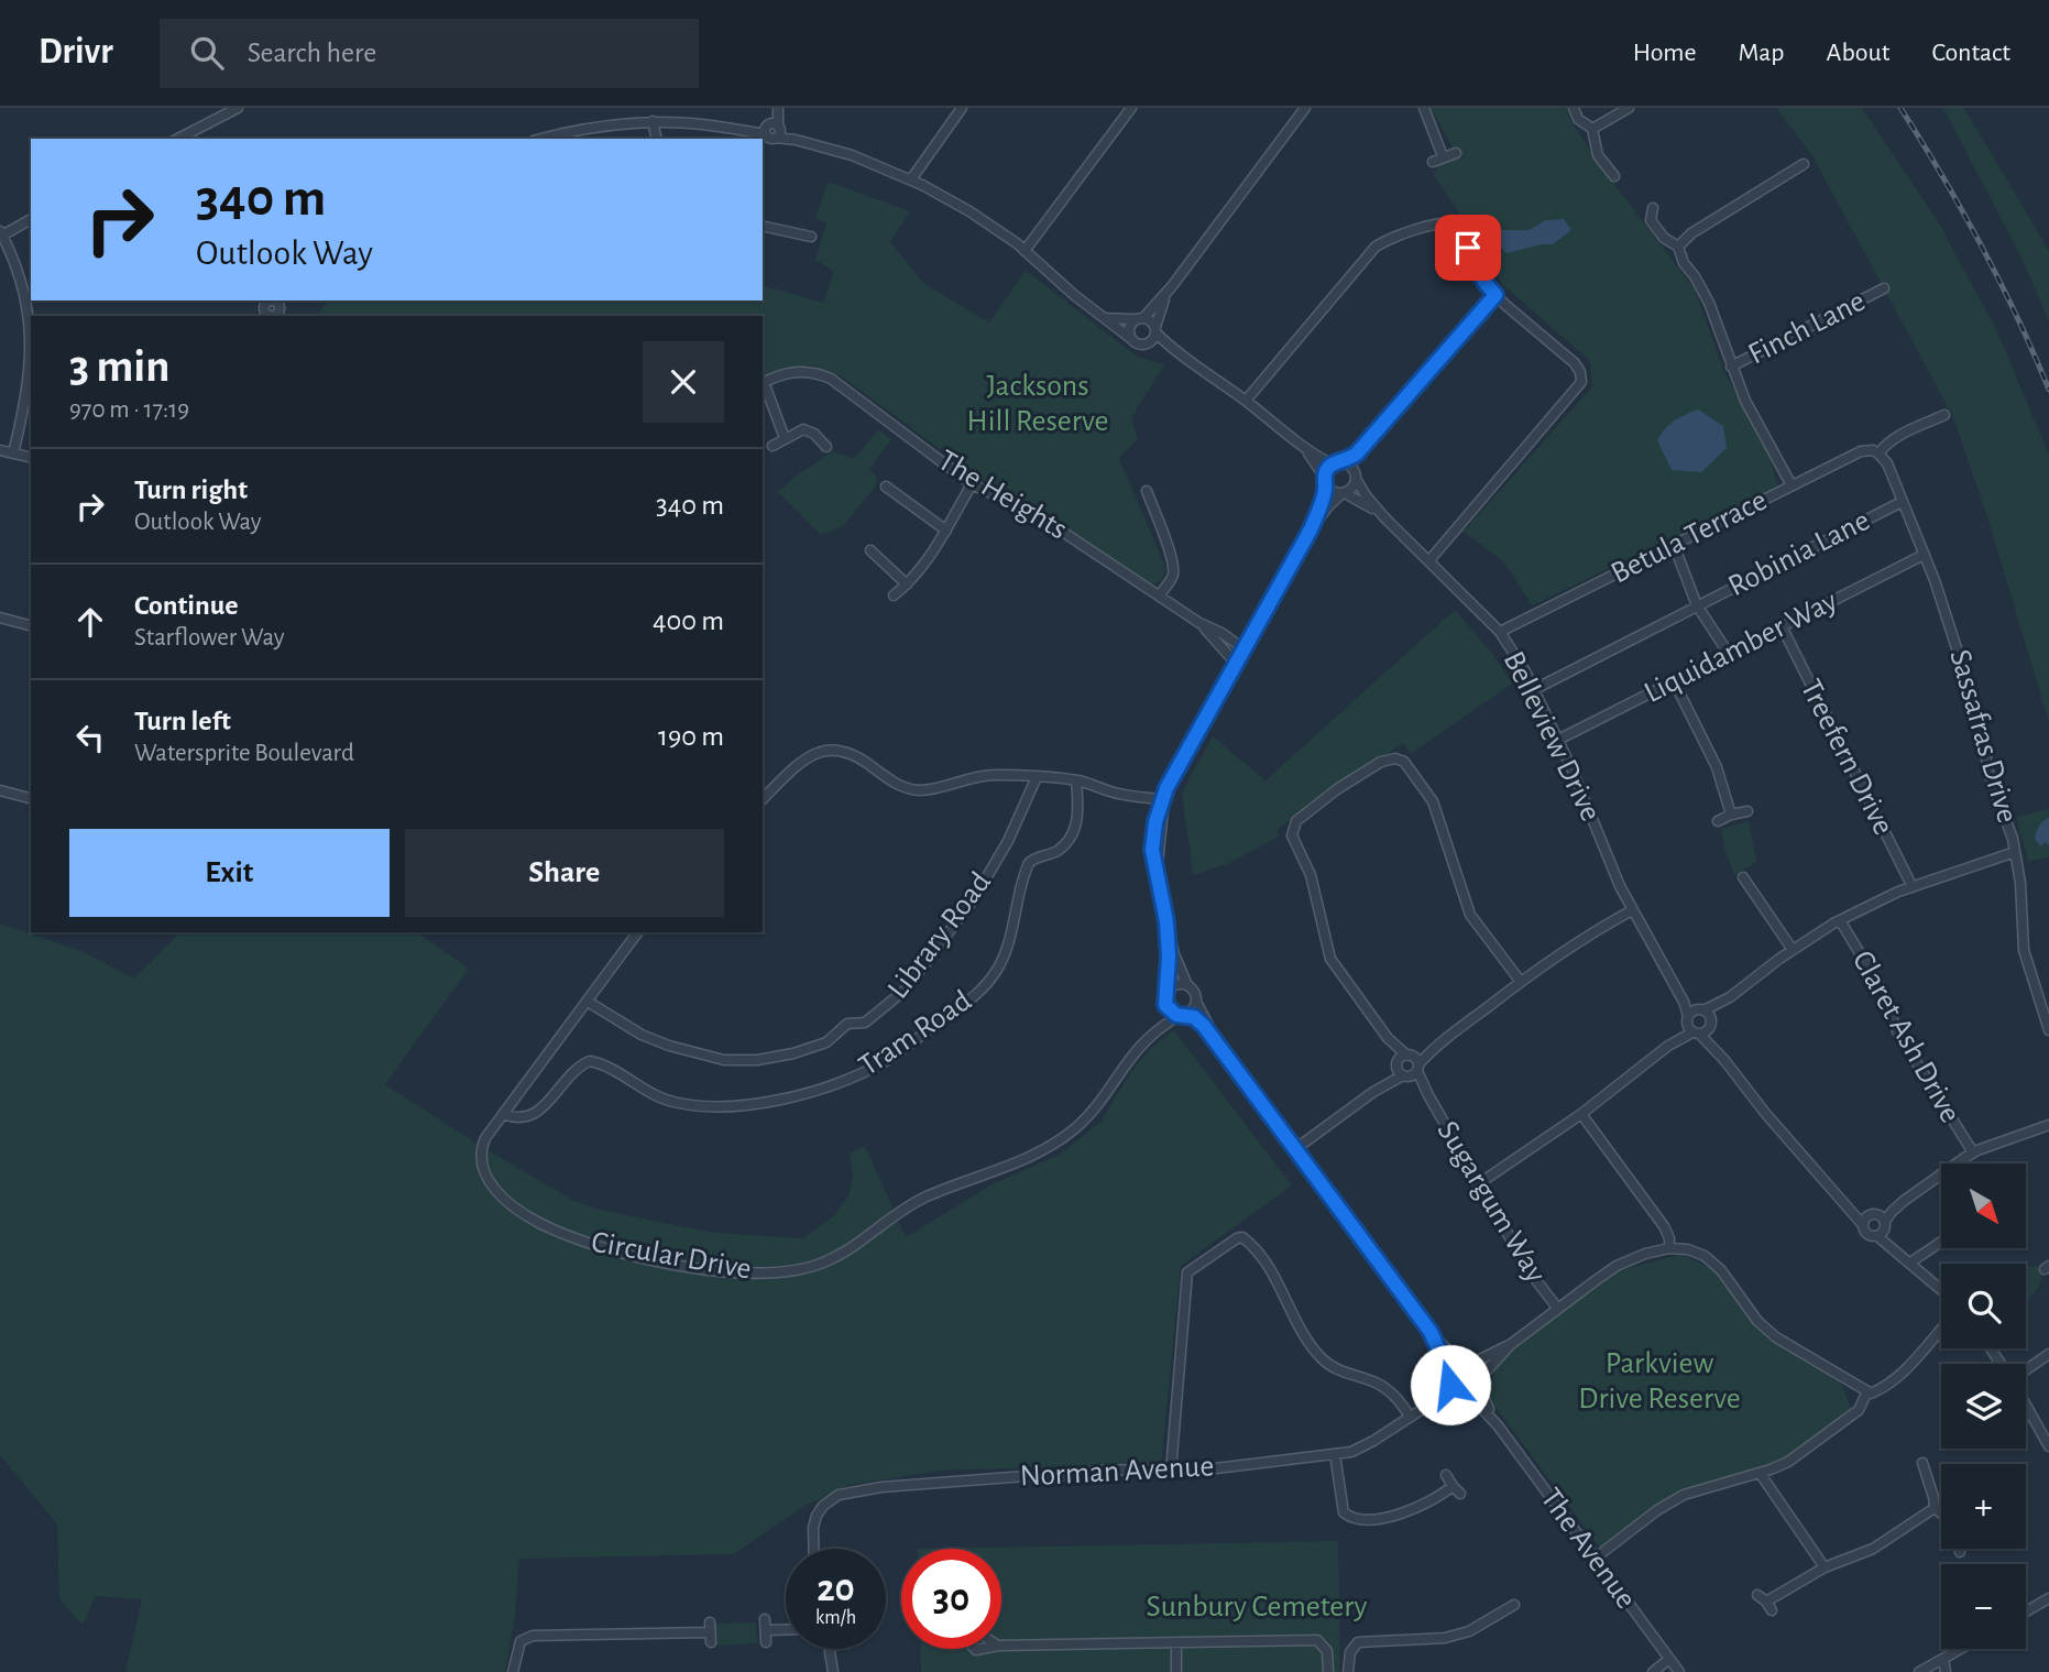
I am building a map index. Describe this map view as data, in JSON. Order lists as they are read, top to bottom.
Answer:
{
  "streets": {
    "street": [
      "Finch Lane",
      "The Heights",
      "Betula Terrace",
      "Robinia Lane",
      "Liquidamber Way",
      "Belleview Drive",
      "Sassafras Drive",
      "Treefern Drive",
      "Library Road",
      "Tram Road",
      "Claret Ash Drive",
      "Sugargum Way",
      "Circular Drive",
      "Norman Avenue",
      "The Avenue"
    ]
  },
  "crossings": [
    ["Betula Terrace", "Belleview Drive"],
    ["Betula Terrace", "Sassafras Drive"],
    ["Robinia Lane", "Belleview Drive"],
    ["Robinia Lane", "Sassafras Drive"],
    ["Liquidamber Way", "Belleview Drive"],
    ["Liquidamber Way", "Sassafras Drive"],
    ["Liquidamber Way", "Treefern Drive"],
    ["Library Road", "Circular Drive"],
    ["Tram Road", "Circular Drive"],
    ["Norman Avenue", "The Avenue"]
  ],
  "parks": ["Jacksons Hill Reserve", "Parkview Drive Reserve", "Sunbury Cemetery"],
  "north": "bottom right",
  "page": {
    "header": "Drivr",
    "search": "Search here",
    "nav": [
      "Home",
      "Map",
      "About",
      "Contact"
    ],
    "turn": ["340 m", "Outlook Way"],
    "heading": ["3 min", "970 m · 17:19"],
    "list": [
      {
        "name": "Turn right",
        "note": "Outlook Way",
        "value": "340 m"
      },
      {
        "name": "Continue",
        "note": "Starflower Way",
        "value": "400 m"
      },
      {
        "name": "Turn left",
        "note": "Watersprite Boulevard",
        "value": "190 m"
      }
    ],
    "buttons": ["Exit", "Share"],
    "map_buttons": ["+", "−"],
    "speed": "20 km/h",
    "limit": "30"
  }
}
